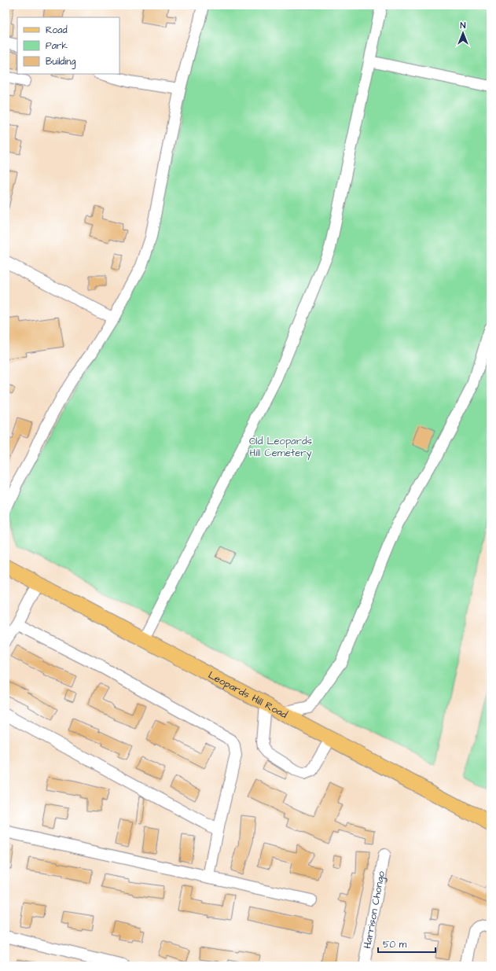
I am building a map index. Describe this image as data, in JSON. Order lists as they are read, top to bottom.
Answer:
{
  "streets": {
    "main road": ["Leopards Hill Road"],
    "street": ["Harrison Chongo"]
  },
  "parks": ["Old Leopards Hill Cemetery"],
  "legend": ["Road", "Park", "Building"],
  "scale_bar": "50 m",
  "north": "top"
}
